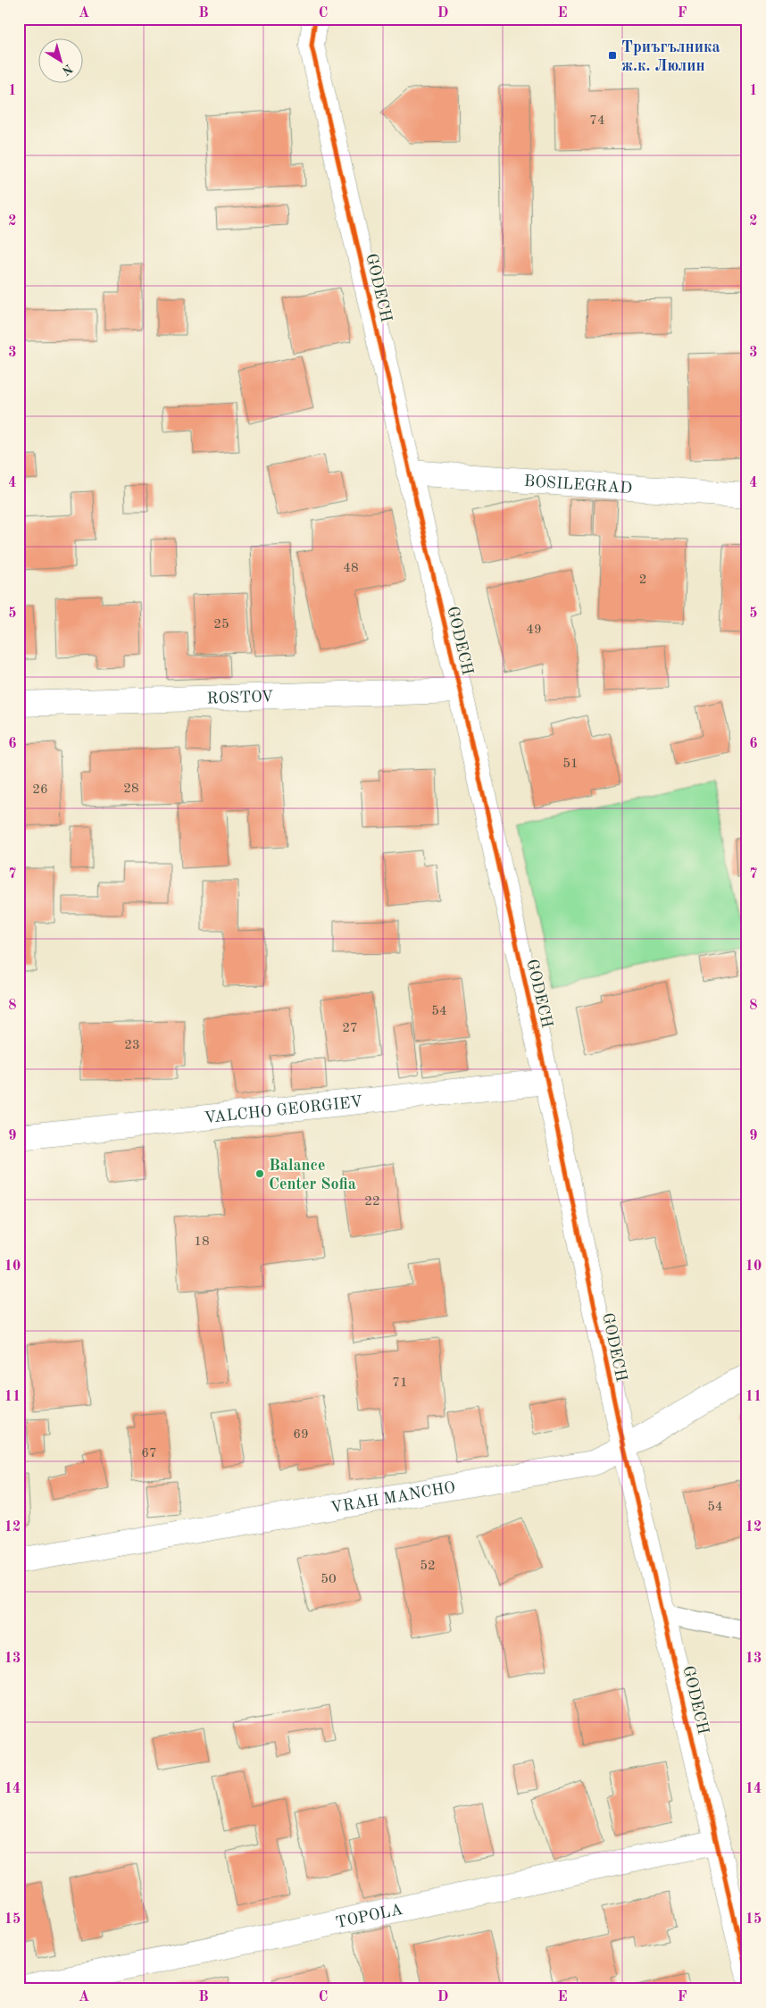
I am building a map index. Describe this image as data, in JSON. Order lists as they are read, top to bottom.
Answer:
{
  "streets": {
    "street": [
      "GODECH",
      "BOSILEGRAD",
      "ROSTOV",
      "VALCHO GEORGIEV",
      "VRAH MANCHO",
      "TOPOLA"
    ]
  },
  "crossings": [
    ["GODECH", "BOSILEGRAD"],
    ["GODECH", "ROSTOV"],
    ["GODECH", "VALCHO GEORGIEV"],
    ["GODECH", "VRAH MANCHO"],
    ["GODECH", "TOPOLA"]
  ],
  "places": {
    "transit": ["Триъгълника ж.к. Люлин"],
    "other": ["Balance Center Sofia"]
  },
  "house_numbers": [
    "74",
    "48",
    "2",
    "25",
    "49",
    "51",
    "28",
    "26",
    "54",
    "27",
    "23",
    "22",
    "18",
    "71",
    "69",
    "67",
    "54",
    "52",
    "50"
  ],
  "north": "bottom right",
  "grid": {
    "columns": [
      "A",
      "B",
      "C",
      "D",
      "E",
      "F"
    ],
    "rows": [
      "1",
      "2",
      "3",
      "4",
      "5",
      "6",
      "7",
      "8",
      "9",
      "10",
      "11",
      "12",
      "13",
      "14",
      "15"
    ]
  }
}
